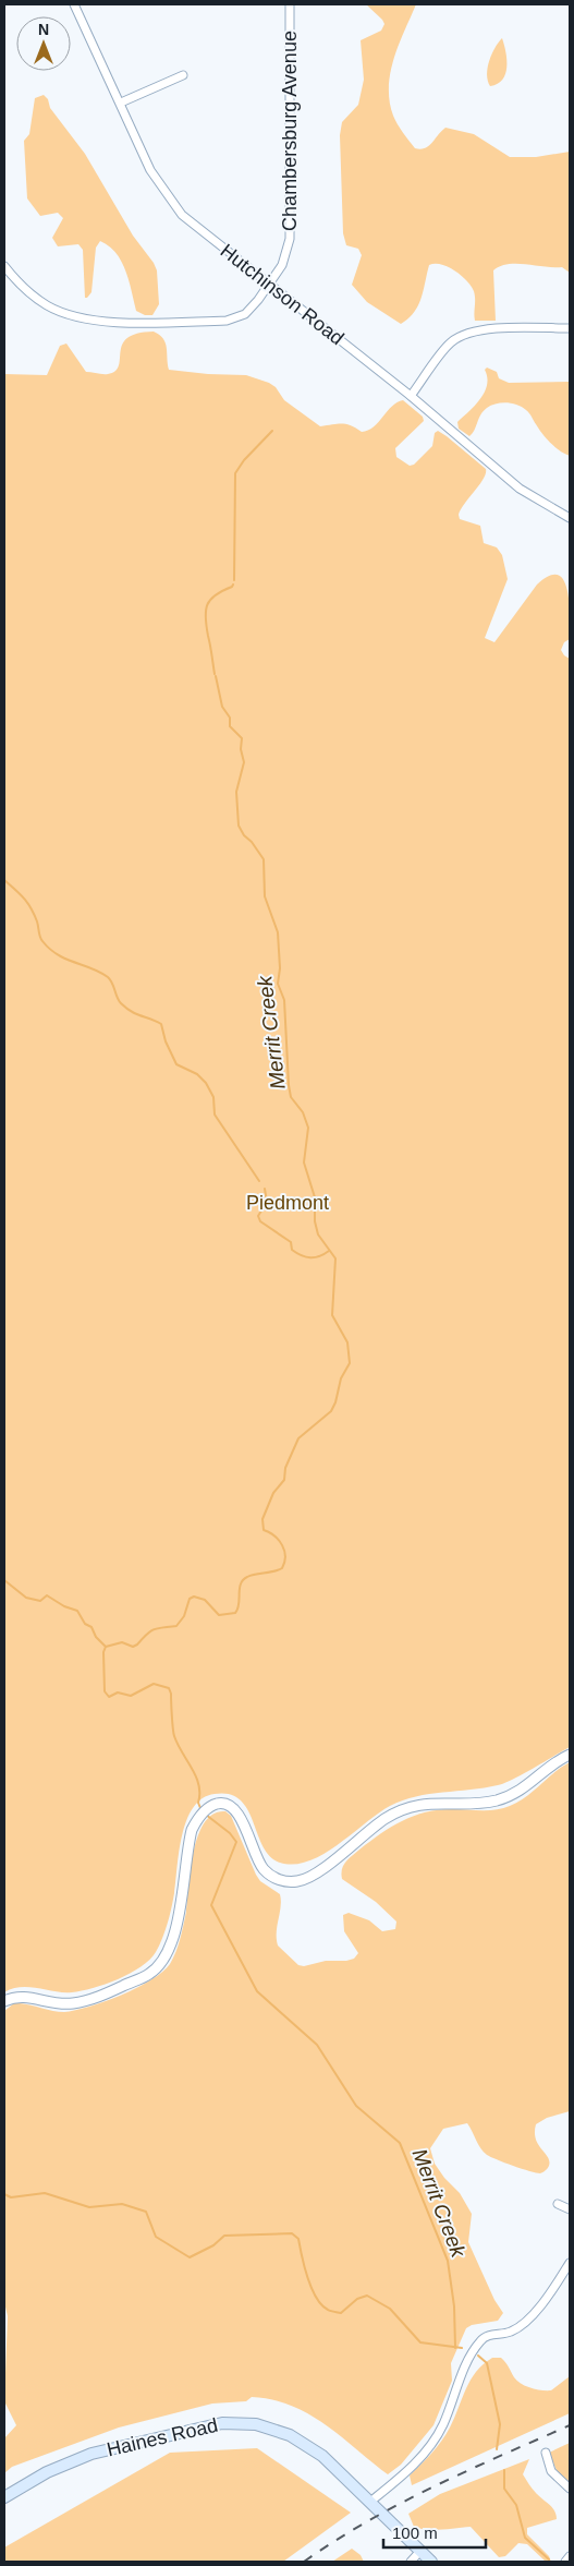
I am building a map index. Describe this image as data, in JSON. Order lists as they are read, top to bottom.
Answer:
{
  "streets": {
    "main road": ["Haines Road"],
    "street": ["Chambersburg Avenue", "Hutchinson Road"]
  },
  "crossings": [
    ["Chambersburg Avenue", "Hutchinson Road"]
  ],
  "water": ["Merrit Creek"],
  "parks": ["Piedmont"],
  "scale_bar": "100 m",
  "north": "top"
}
